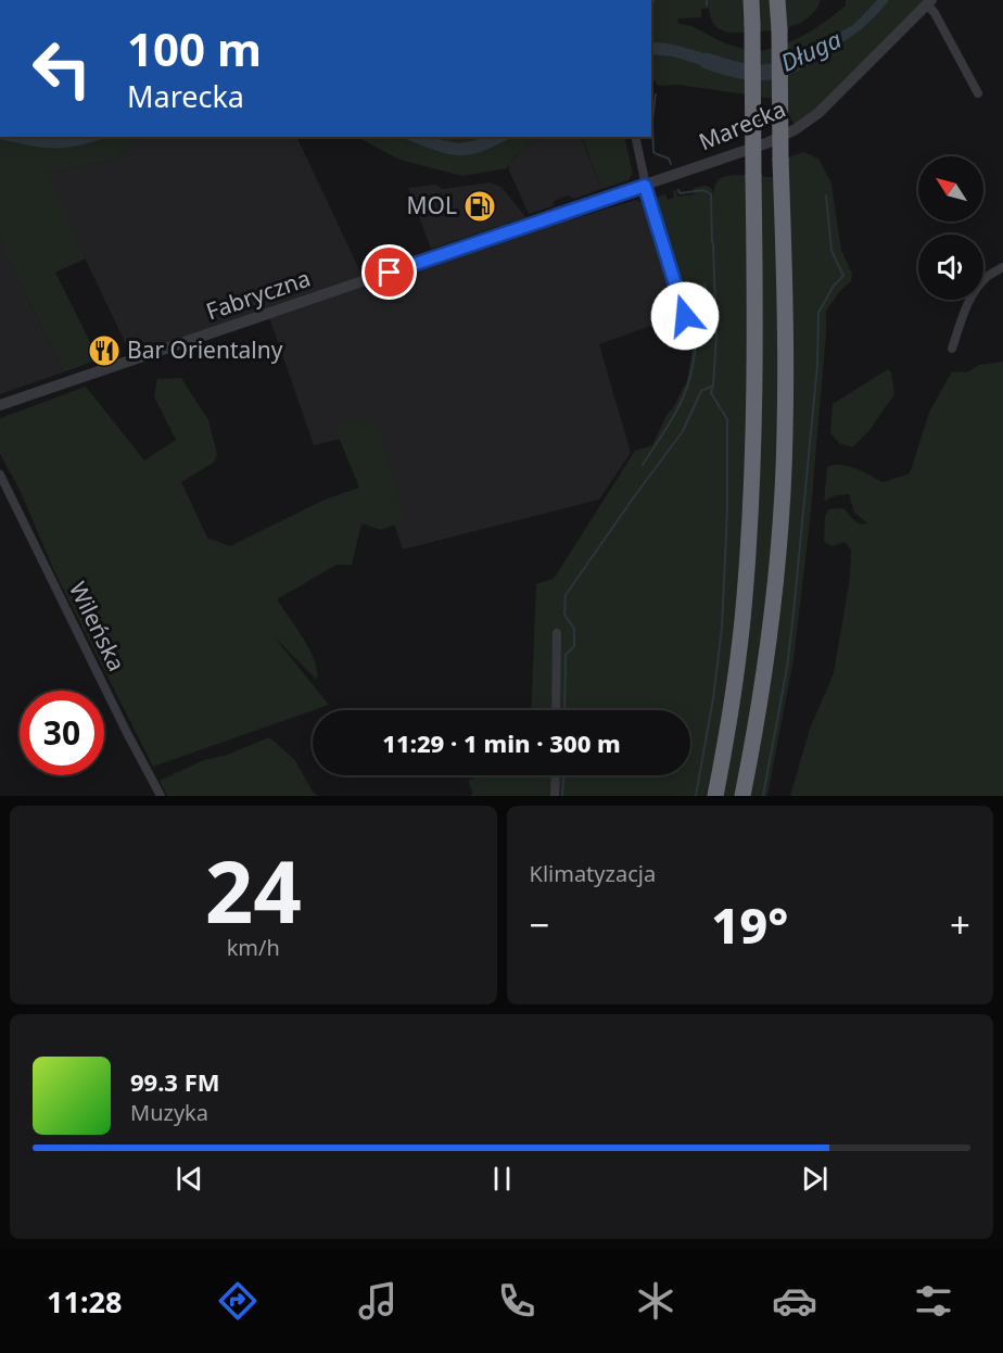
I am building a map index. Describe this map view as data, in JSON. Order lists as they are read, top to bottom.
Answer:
{
  "streets": {
    "street": ["Marecka", "Fabryczna", "Wileńska"]
  },
  "crossings": [
    ["Marecka", "Fabryczna"]
  ],
  "water": ["Długa"],
  "places": {
    "fuel station": ["MOL"],
    "restaurant": ["Bar Orientalny"]
  },
  "north": "top left",
  "page": {
    "turn": ["100 m", "Marecka"],
    "limit": "30",
    "trip": "11:29 · 1 min · 300 m",
    "tile": [
      ["24", "km/h"],
      "Klimatyzacja"
    ],
    "heat": ["−", "19°", "+"],
    "song": ["99.3 FM", "Muzyka"],
    "tabs": "11:28"
  }
}
